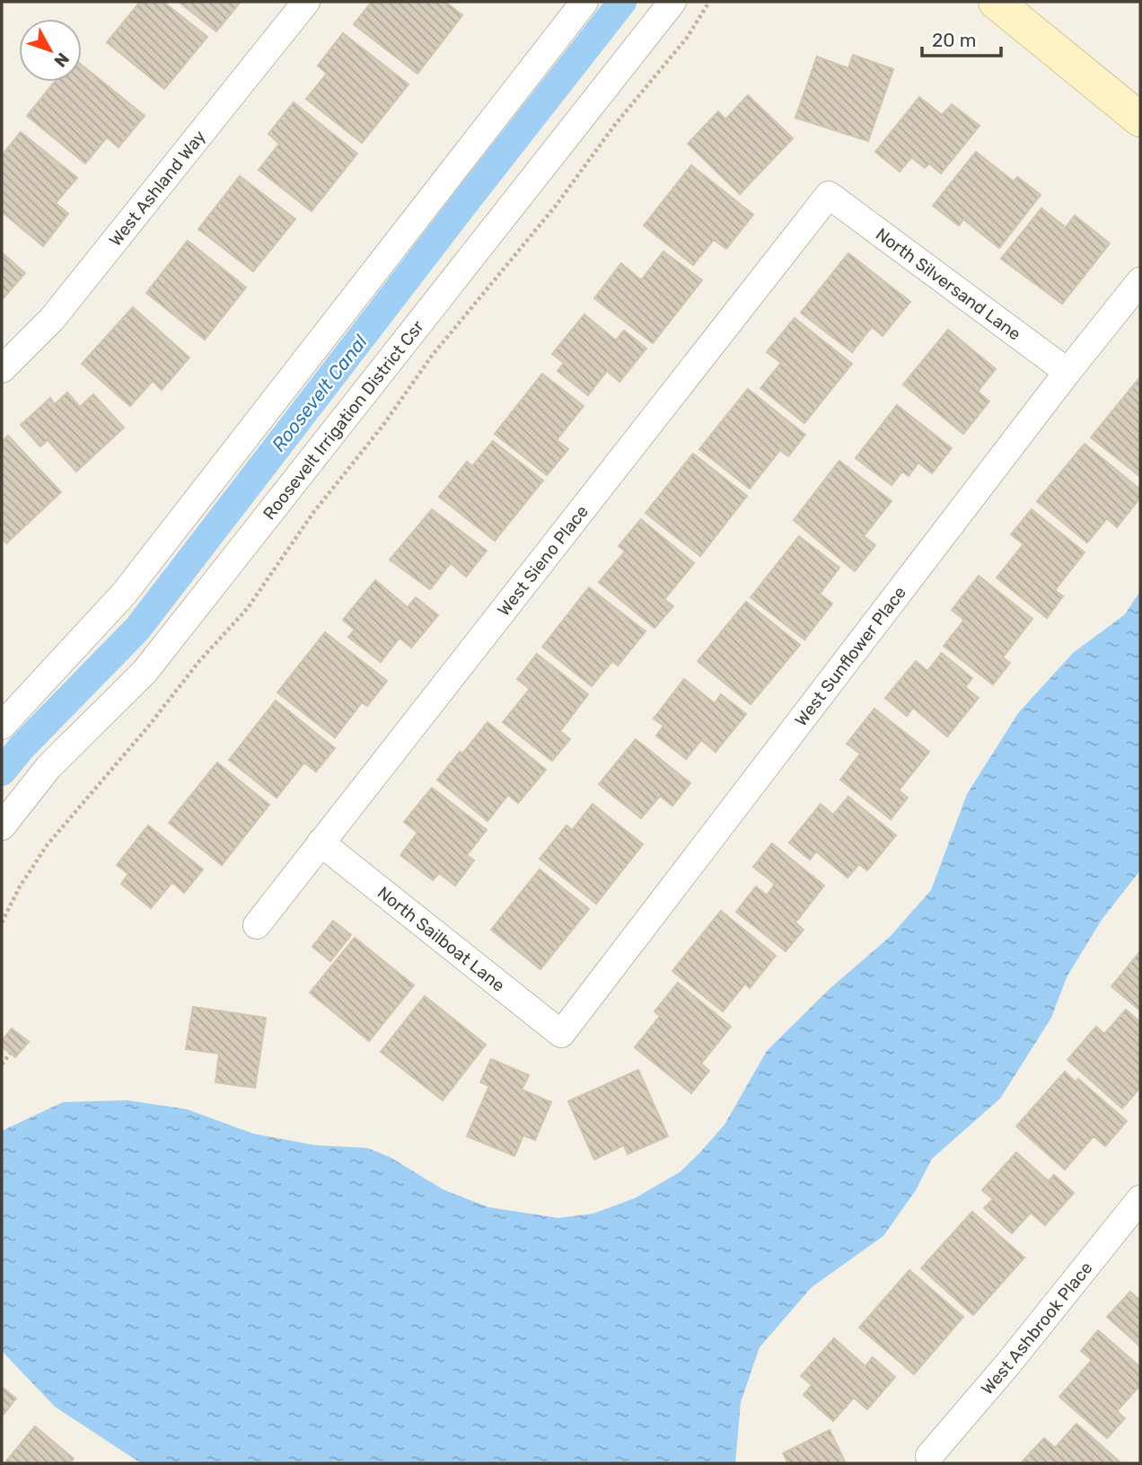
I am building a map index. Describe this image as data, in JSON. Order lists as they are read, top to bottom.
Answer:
{
  "streets": {
    "street": [
      "West Ashland Way",
      "North Silversand Lane",
      "Roosevelt Irrigation District Csr",
      "West Sieno Place",
      "West Sunflower Place",
      "North Sailboat Lane",
      "West Ashbrook Place"
    ]
  },
  "crossings": [
    ["North Silversand Lane", "West Sieno Place"],
    ["North Silversand Lane", "West Sunflower Place"],
    ["West Sieno Place", "North Sailboat Lane"],
    ["West Sunflower Place", "North Sailboat Lane"]
  ],
  "water": ["Roosevelt Canal"],
  "scale_bar": "20 m",
  "north": "bottom right"
}
